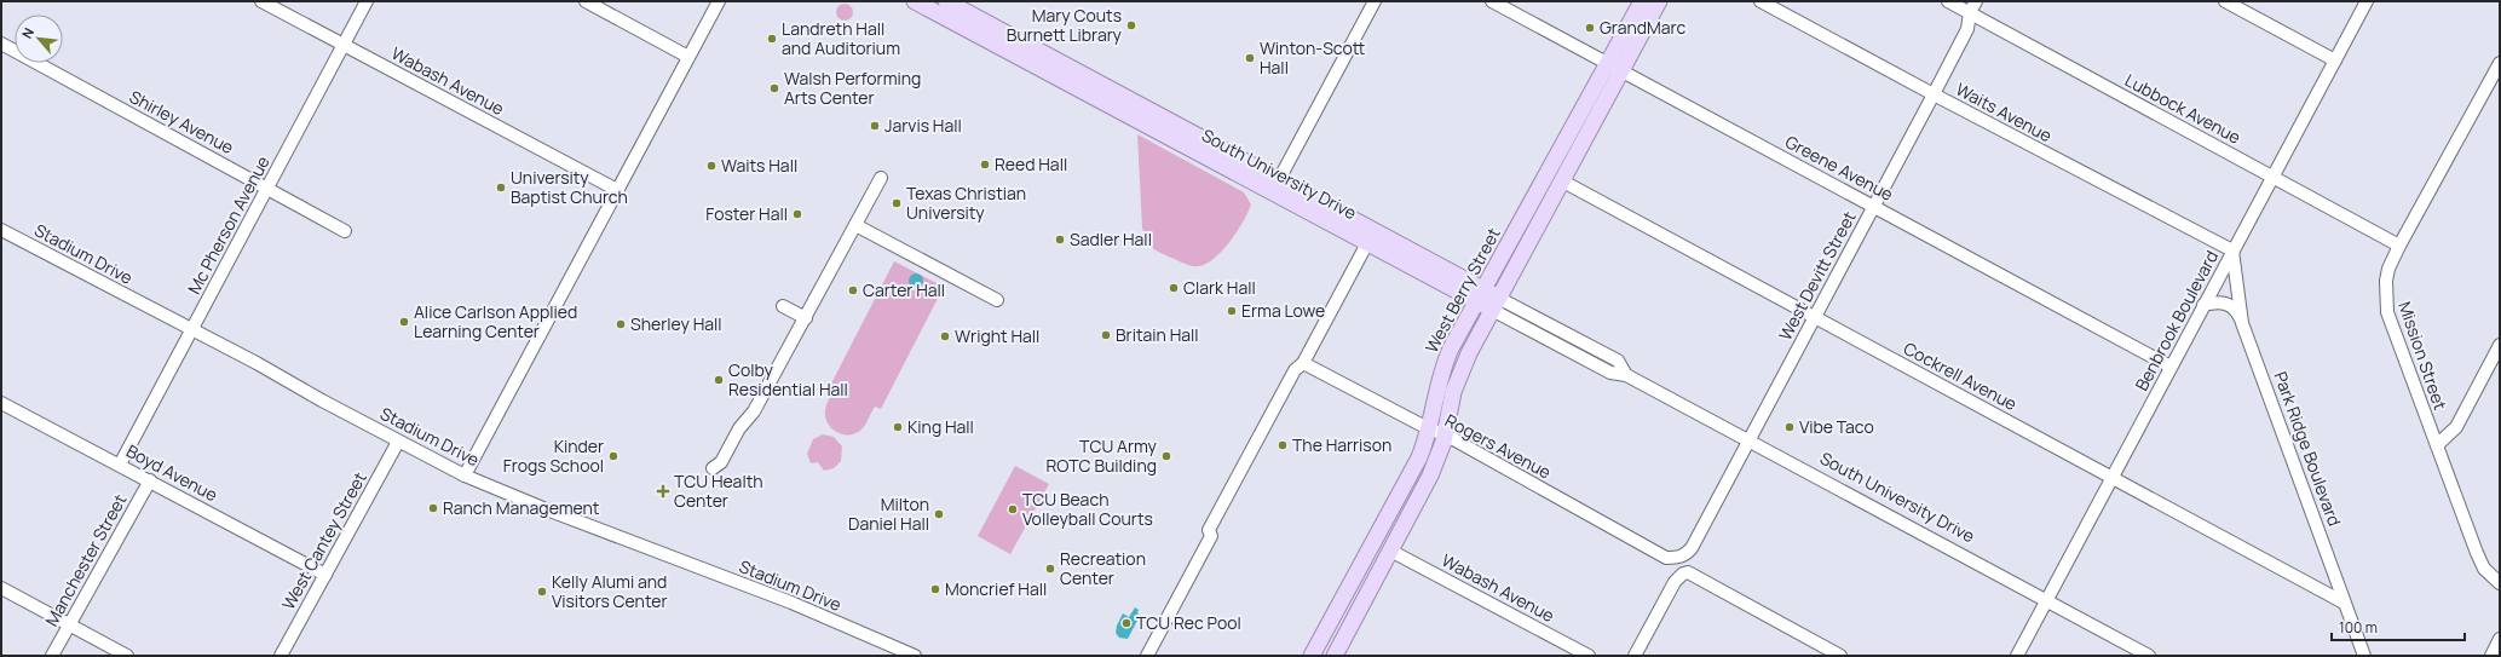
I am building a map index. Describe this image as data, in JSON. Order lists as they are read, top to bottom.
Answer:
{
  "streets": {
    "main road": ["South University Drive", "West Berry Street"],
    "street": [
      "Wabash Avenue",
      "Lubbock Avenue",
      "Waits Avenue",
      "Shirley Avenue",
      "Greene Avenue",
      "Mc Pherson Avenue",
      "Stadium Drive",
      "West Devitt Street",
      "Benbrook Boulevard",
      "Mission Street",
      "Cockrell Avenue",
      "Rogers Avenue",
      "Park Ridge Boulevard",
      "Boyd Avenue",
      "West Cantey Street",
      "Manchester Street"
    ]
  },
  "crossings": [
    ["Wabash Avenue", "Mc Pherson Avenue"],
    ["Wabash Avenue", "West Berry Street"],
    ["Lubbock Avenue", "West Devitt Street"],
    ["Lubbock Avenue", "Benbrook Boulevard"],
    ["Lubbock Avenue", "Mission Street"],
    ["Waits Avenue", "West Devitt Street"],
    ["Waits Avenue", "Benbrook Boulevard"],
    ["Waits Avenue", "Park Ridge Boulevard"],
    ["Shirley Avenue", "Mc Pherson Avenue"],
    ["Greene Avenue", "West Devitt Street"],
    ["Greene Avenue", "West Berry Street"],
    ["Greene Avenue", "Benbrook Boulevard"],
    ["South University Drive", "West Devitt Street"],
    ["South University Drive", "West Berry Street"],
    ["South University Drive", "Benbrook Boulevard"],
    ["Mc Pherson Avenue", "Stadium Drive"],
    ["Mc Pherson Avenue", "Boyd Avenue"],
    ["Stadium Drive", "West Cantey Street"],
    ["West Devitt Street", "Cockrell Avenue"],
    ["West Devitt Street", "Rogers Avenue"],
    ["West Berry Street", "Cockrell Avenue"],
    ["West Berry Street", "Rogers Avenue"],
    ["Benbrook Boulevard", "Cockrell Avenue"],
    ["Benbrook Boulevard", "Park Ridge Boulevard"],
    ["Cockrell Avenue", "Park Ridge Boulevard"],
    ["Boyd Avenue", "West Cantey Street"],
    ["Boyd Avenue", "Manchester Street"]
  ],
  "places": {
    "other": [
      "Mary Couts Burnett Library",
      "GrandMarc",
      "Landreth Hall and Auditorium",
      "Winton-Scott Hall",
      "Walsh Performing Arts Center",
      "Jarvis Hall",
      "Reed Hall",
      "Waits Hall",
      "University Baptist Church",
      "Texas Christian University",
      "Foster Hall",
      "Sadler Hall",
      "Clark Hall",
      "Carter Hall",
      "Erma Lowe",
      "Alice Carlson Applied Learning Center",
      "Sherley Hall",
      "Britain Hall",
      "Wright Hall",
      "Colby Residential Hall",
      "King Hall",
      "Vibe Taco",
      "The Harrison",
      "Kinder Frogs School",
      "TCU Army ROTC Building",
      "Ranch Management",
      "TCU Beach Volleyball Courts",
      "Milton Daniel Hall",
      "Recreation Center",
      "Moncrief Hall",
      "Kelly Alumi and Visitors Center",
      "TCU Rec Pool"
    ],
    "health": ["TCU Health Center"]
  },
  "scale_bar": "100 m",
  "north": "top left"
}
